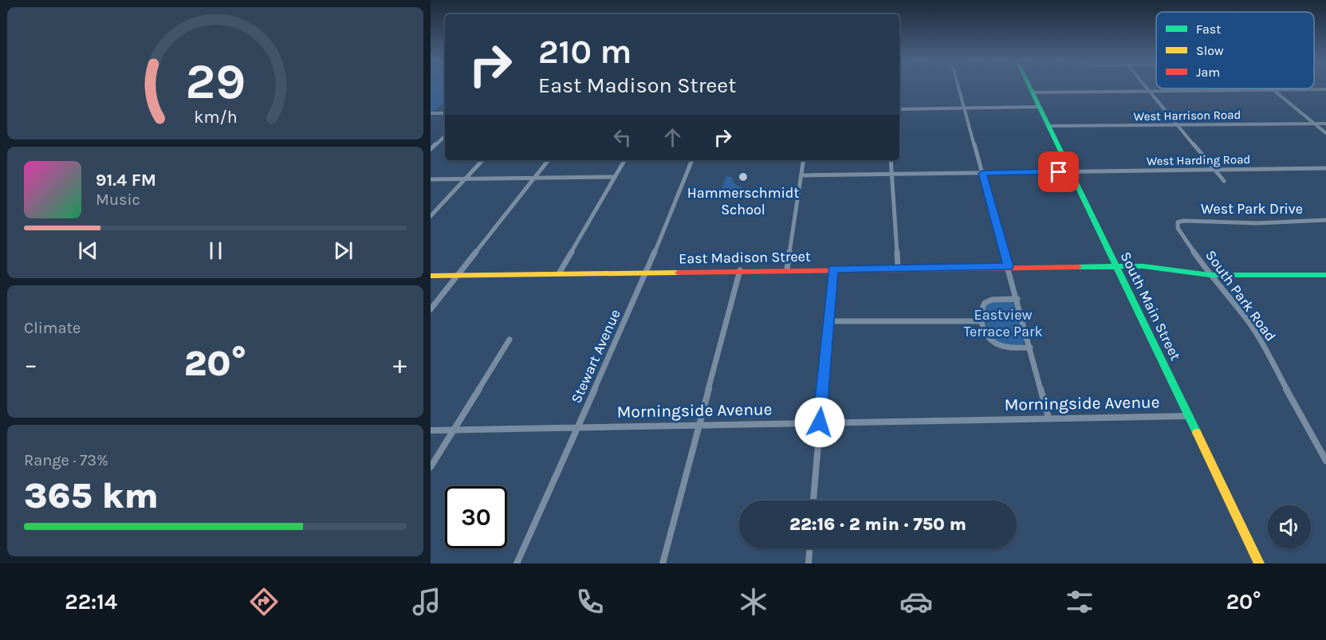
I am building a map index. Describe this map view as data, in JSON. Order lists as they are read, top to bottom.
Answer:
{
  "streets": {
    "street": [
      "West Harrison Road",
      "West Harding Road",
      "West Park Drive",
      "East Madison Street",
      "South Park Road",
      "South Main Street",
      "Stewart Avenue",
      "Morningside Avenue"
    ]
  },
  "crossings": [
    ["West Harrison Road", "South Main Street"],
    ["West Harding Road", "South Main Street"],
    ["West Park Drive", "South Park Road"],
    ["East Madison Street", "South Park Road"],
    ["East Madison Street", "South Main Street"],
    ["East Madison Street", "Stewart Avenue"],
    ["South Main Street", "Morningside Avenue"],
    ["Stewart Avenue", "Morningside Avenue"]
  ],
  "parks": ["Eastview Terrace Park"],
  "places": ["Hammerschmidt School"],
  "legend": ["Fast", "Slow", "Jam"],
  "page": {
    "turn": ["210 m", "East Madison Street"],
    "song": ["91.4 FM", "Music"],
    "tile": [
      "Climate",
      ["Range · 73%", "365 km"]
    ],
    "heat": ["−", "20°", "+"],
    "limit": "30",
    "trip": "22:16 · 2 min · 750 m",
    "tabs": ["22:14", "20°"],
    "gauge": ["29", "km/h"]
  }
}
